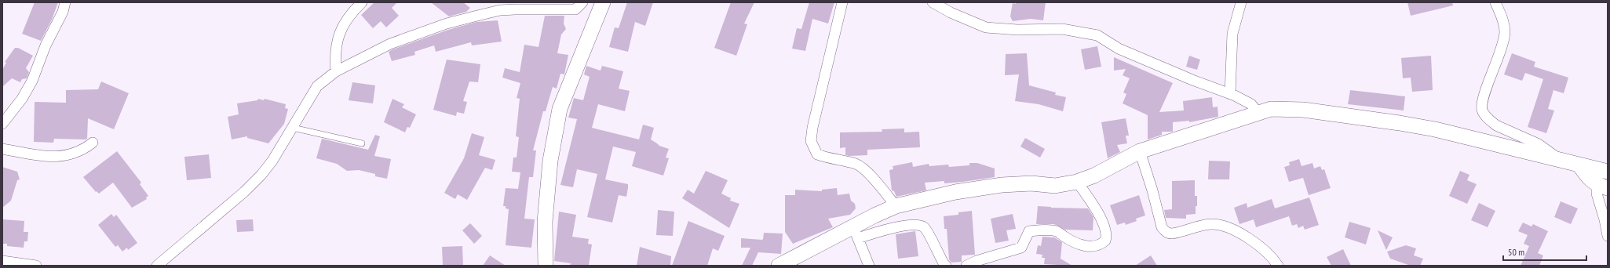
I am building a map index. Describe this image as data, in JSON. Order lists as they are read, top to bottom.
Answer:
{
  "scale_bar": "50 m"
}
